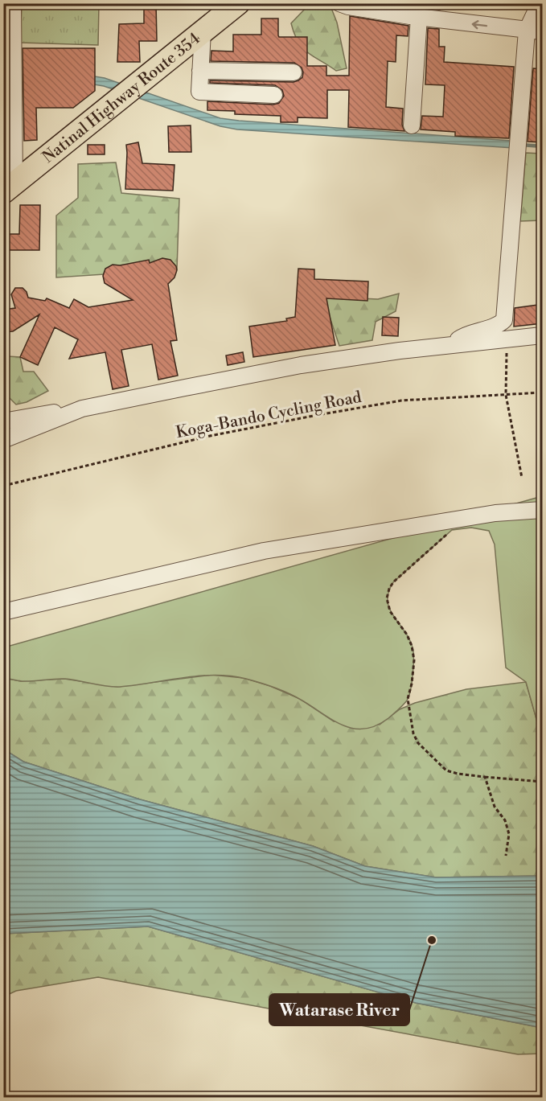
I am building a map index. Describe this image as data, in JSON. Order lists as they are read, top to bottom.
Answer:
{
  "streets": {
    "highway": ["Natinal Highway Route 354"],
    "path": ["Koga-Bando Cycling Road"]
  },
  "places": ["Watarase River"]
}
